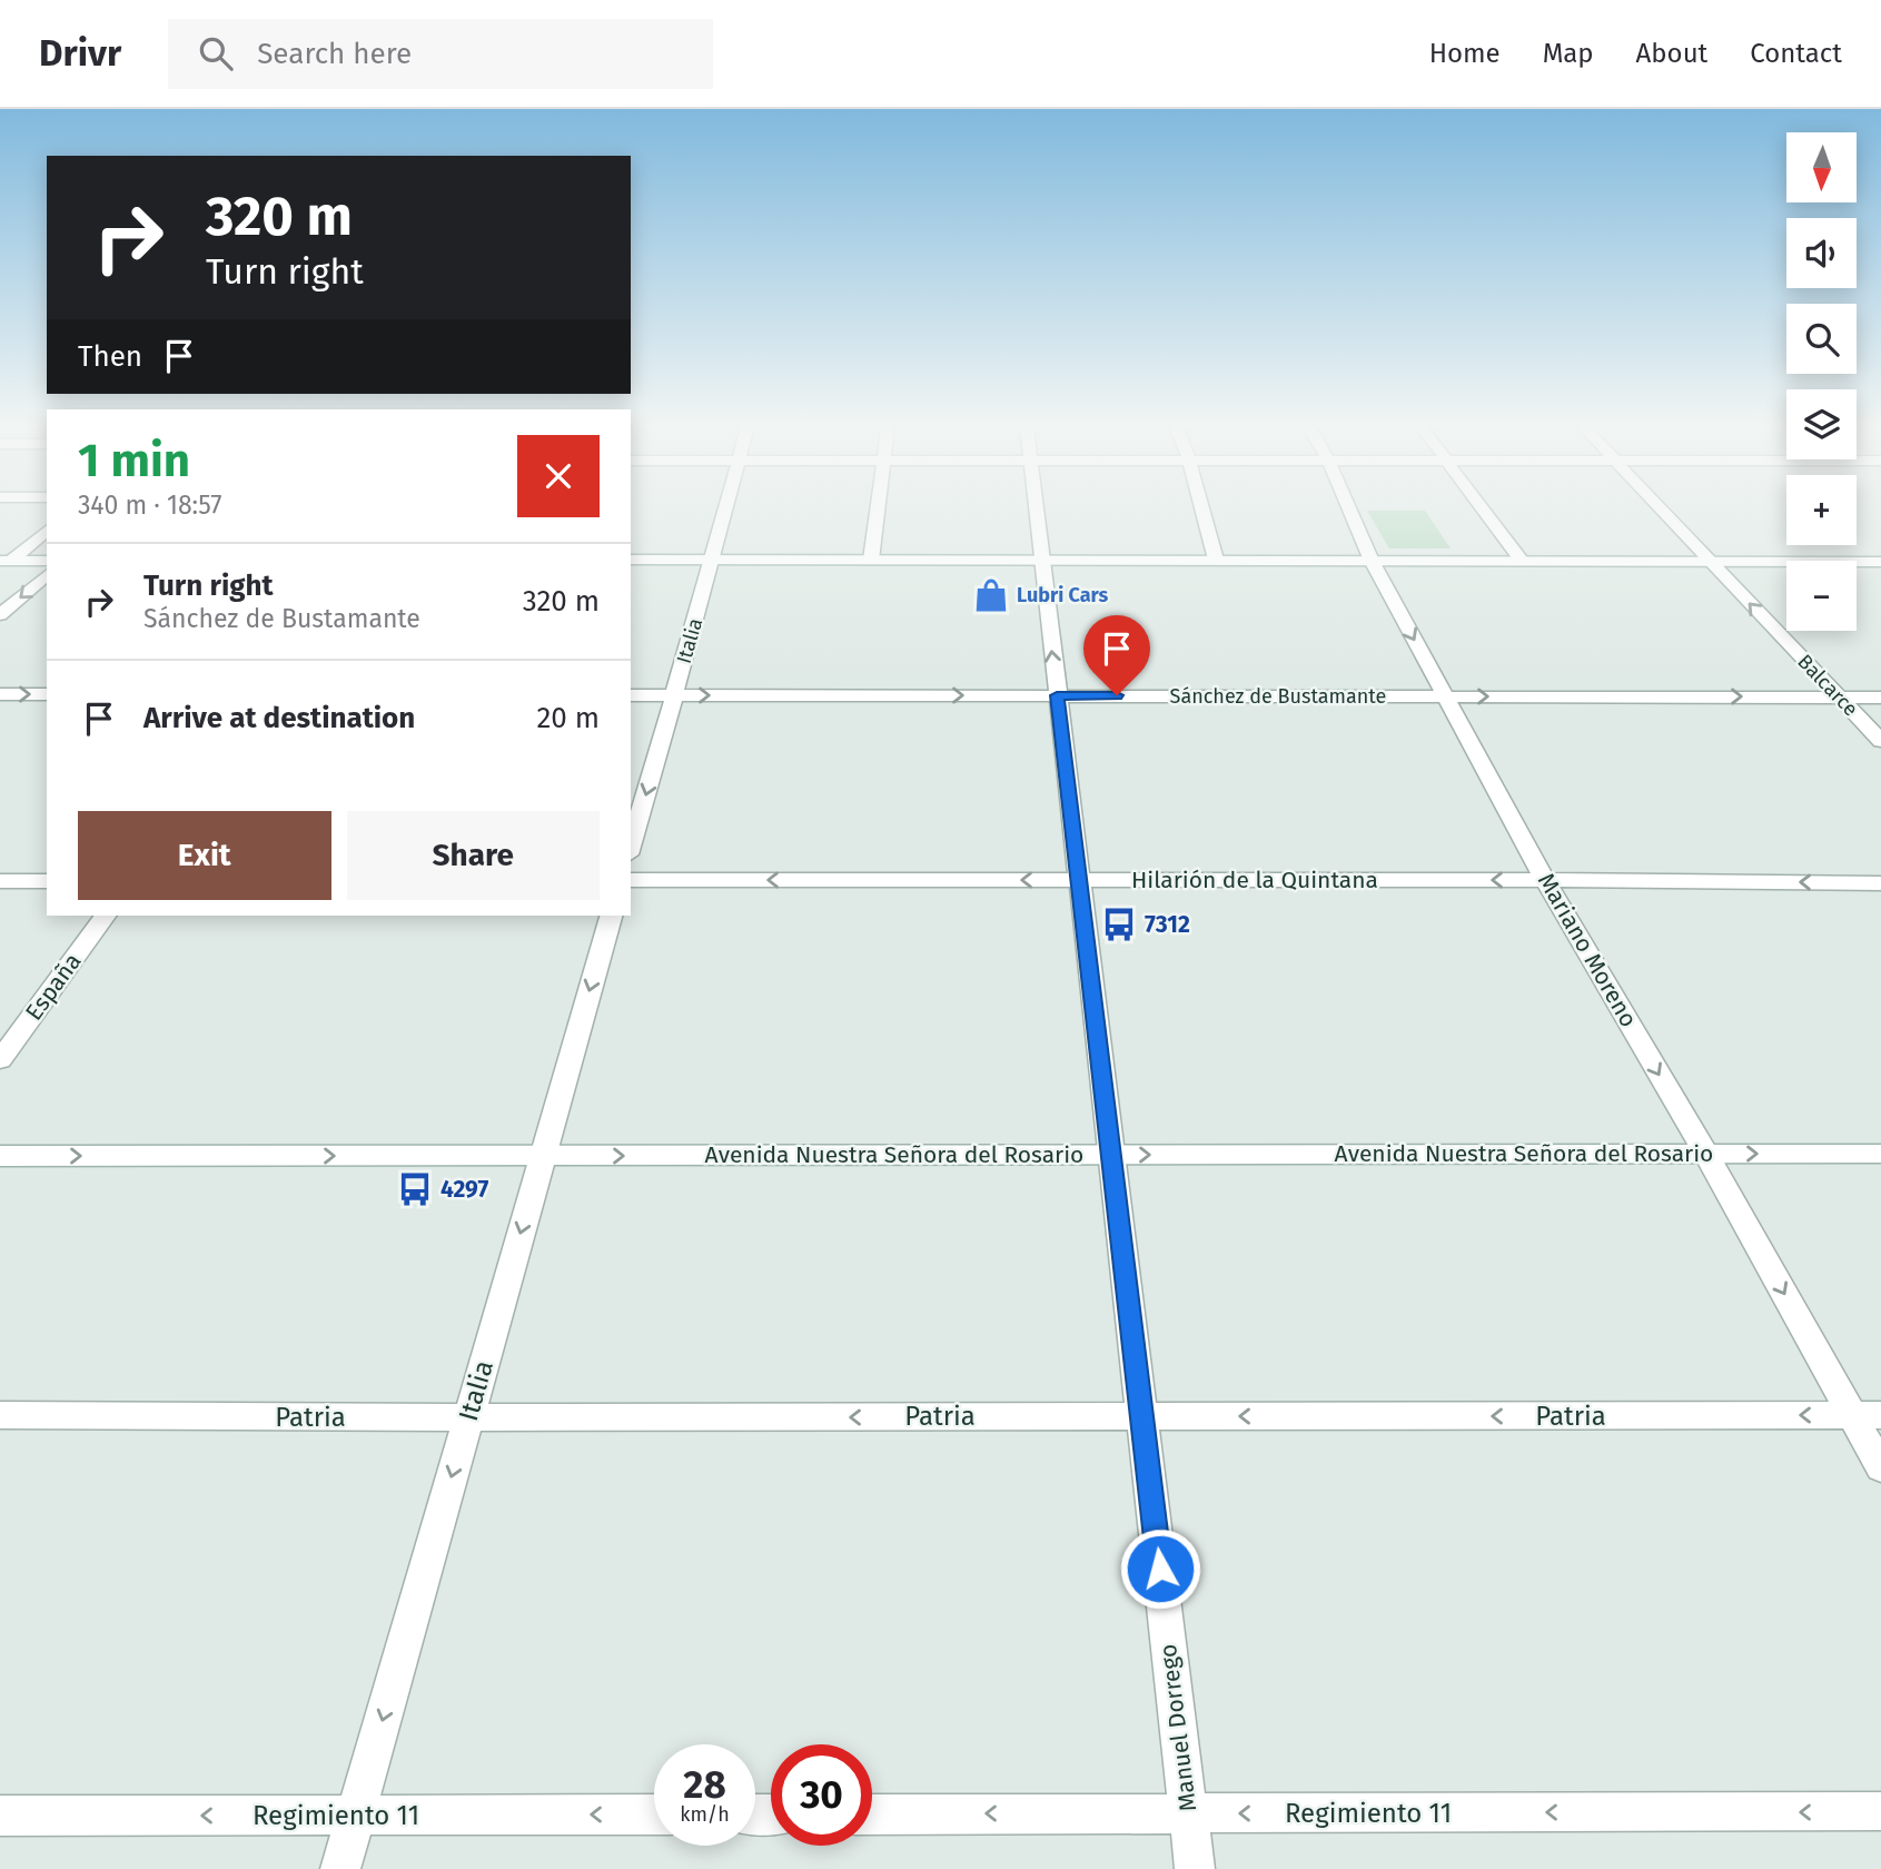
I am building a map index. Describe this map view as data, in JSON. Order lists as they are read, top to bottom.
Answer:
{
  "streets": {
    "street": [
      "Italia",
      "Balcarce",
      "Sánchez de Bustamante",
      "Hilarión de la Quintana",
      "Mariano Moreno",
      "España",
      "Avenida Nuestra Señora del Rosario",
      "Patria",
      "Manuel Dorrego",
      "Regimiento 11"
    ]
  },
  "crossings": [
    ["Italia", "Sánchez de Bustamante"],
    ["Italia", "Avenida Nuestra Señora del Rosario"],
    ["Italia", "Patria"],
    ["Italia", "Regimiento 11"],
    ["Balcarce", "Sánchez de Bustamante"],
    ["Sánchez de Bustamante", "Mariano Moreno"],
    ["Sánchez de Bustamante", "Manuel Dorrego"],
    ["Hilarión de la Quintana", "Mariano Moreno"],
    ["Hilarión de la Quintana", "Manuel Dorrego"],
    ["Mariano Moreno", "Avenida Nuestra Señora del Rosario"],
    ["Mariano Moreno", "Patria"],
    ["Avenida Nuestra Señora del Rosario", "Manuel Dorrego"],
    ["Patria", "Manuel Dorrego"],
    ["Manuel Dorrego", "Regimiento 11"]
  ],
  "one_way": [
    "Italia",
    "Balcarce",
    "Hilarión de la Quintana",
    "Mariano Moreno",
    "Avenida Nuestra Señora del Rosario",
    "Patria",
    "Regimiento 11"
  ],
  "places": {
    "shop": ["Lubri Cars"],
    "bus stop": ["7312", "4297"]
  },
  "north": "bottom",
  "page": {
    "header": "Drivr",
    "search": "Search here",
    "nav": [
      "Home",
      "Map",
      "About",
      "Contact"
    ],
    "map_buttons": ["+", "−"],
    "turn": ["320 m", "Turn right"],
    "then": "Then",
    "heading": ["1 min", "340 m · 18:57"],
    "list": [
      {
        "name": "Turn right",
        "note": "Sánchez de Bustamante",
        "value": "320 m"
      },
      {
        "name": "Arrive at destination",
        "value": "20 m"
      }
    ],
    "buttons": ["Exit", "Share"],
    "speed": "28 km/h",
    "limit": "30"
  }
}
